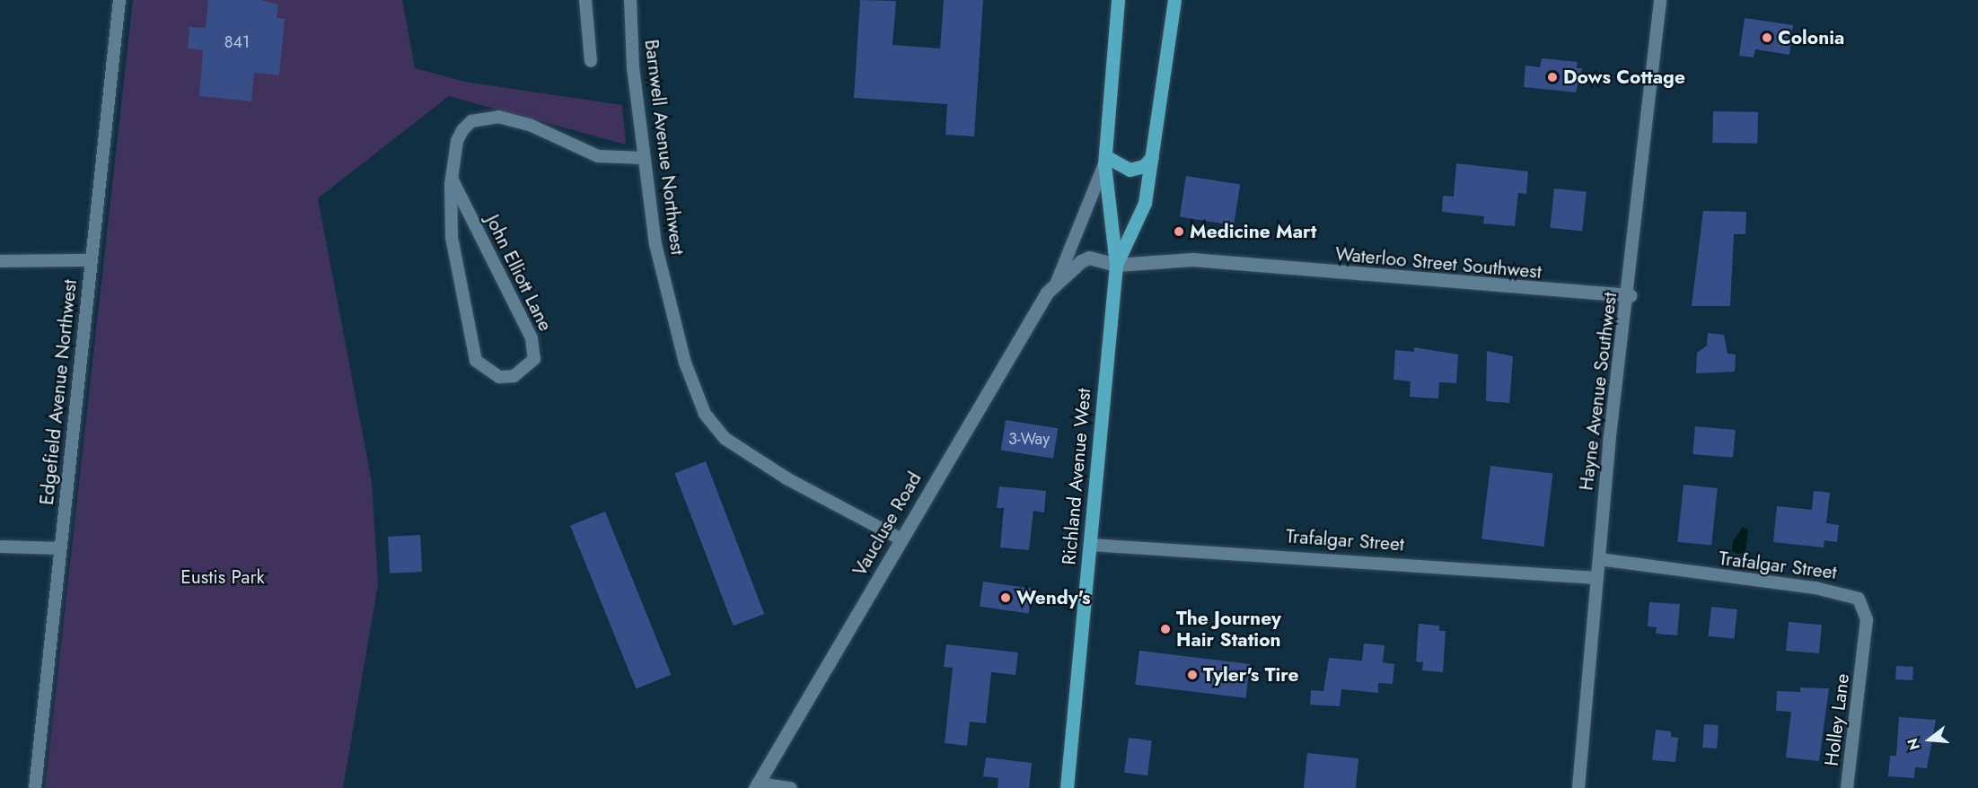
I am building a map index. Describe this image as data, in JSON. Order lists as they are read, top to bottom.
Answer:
{
  "streets": {
    "main road": ["Richland Avenue West"],
    "street": [
      "Barnwell Avenue Northwest",
      "Waterloo Street Southwest",
      "John Elliott Lane",
      "Hayne Avenue Southwest",
      "Edgefield Avenue Northwest",
      "Vaucluse Road",
      "Trafalgar Street",
      "Holley Lane"
    ]
  },
  "crossings": [
    ["Barnwell Avenue Northwest", "John Elliott Lane"],
    ["Barnwell Avenue Northwest", "Vaucluse Road"],
    ["Waterloo Street Southwest", "Hayne Avenue Southwest"],
    ["Waterloo Street Southwest", "Richland Avenue West"],
    ["Waterloo Street Southwest", "Vaucluse Road"],
    ["Hayne Avenue Southwest", "Trafalgar Street"],
    ["Richland Avenue West", "Trafalgar Street"],
    ["Trafalgar Street", "Holley Lane"]
  ],
  "parks": ["Eustis Park"],
  "places": [
    "Colonia",
    "Dows Cottage",
    "Medicine Mart",
    "Wendy's",
    "The Journey Hair Station",
    "Tyler's Tire"
  ],
  "house_numbers": ["841", "3-Way"],
  "north": "left"
}
